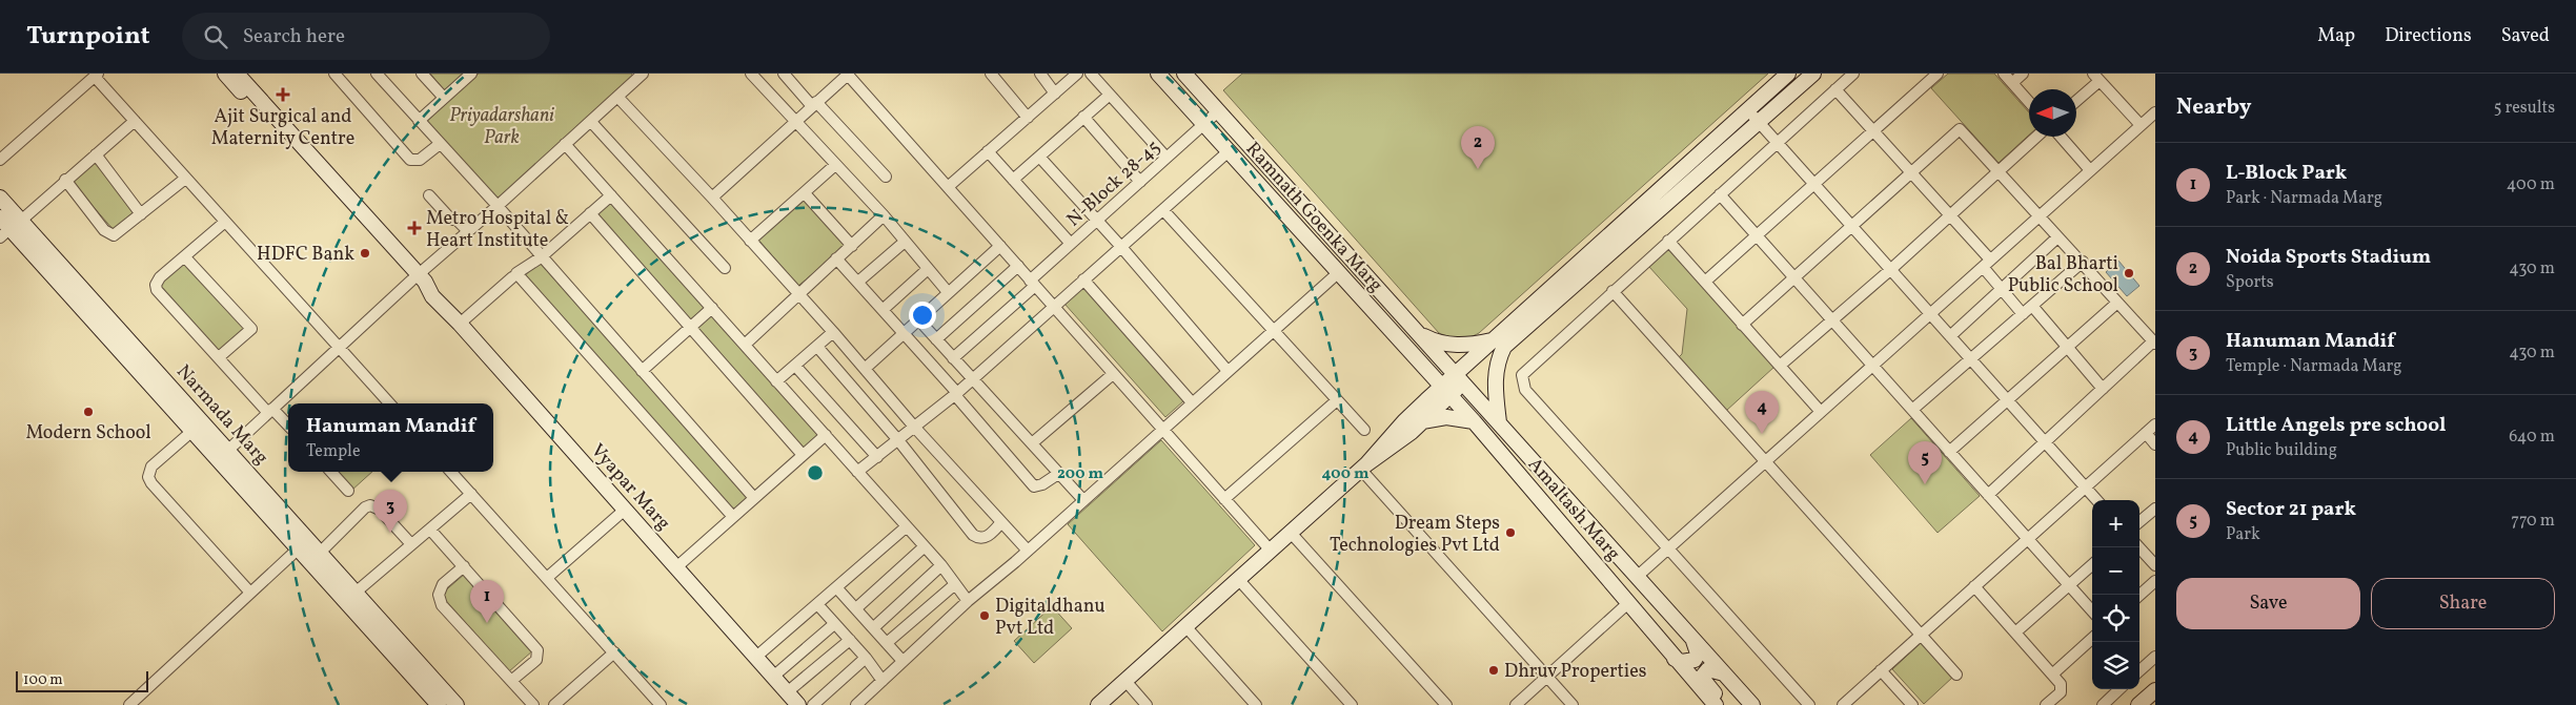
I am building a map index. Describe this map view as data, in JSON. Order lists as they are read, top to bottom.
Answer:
{
  "streets": {
    "street": [
      "N-Block 28-45",
      "Ramnath Goenka Marg",
      "Narmada Marg",
      "Vyapar Marg",
      "Amaltash Marg"
    ]
  },
  "crossings": [
    ["N-Block 28-45", "Ramnath Goenka Marg"],
    ["Ramnath Goenka Marg", "Amaltash Marg"]
  ],
  "parks": ["Priyadarshani Park"],
  "places": {
    "health": ["Ajit Surgical and Maternity Centre", "Metro Hospital & Heart Institute"],
    "other": [
      "HDFC Bank",
      "Bal Bharti Public School",
      "Modern School",
      "Dream Steps Technologies Pvt Ltd",
      "Digitaldhanu Pvt Ltd",
      "Dhruv Properties"
    ]
  },
  "scale_bar": "100 m",
  "north": "left",
  "page": {
    "header": "Turnpoint",
    "search": "Search here",
    "nav": ["Map", "Directions", "Saved"],
    "heading": ["Nearby", "5 results"],
    "pins": [
      "2",
      "4",
      "5",
      "3",
      "1"
    ],
    "list": [
      {
        "mark": "1",
        "name": "L-Block Park",
        "note": "Park · Narmada Marg",
        "value": "400 m"
      },
      {
        "mark": "2",
        "name": "Noida Sports Stadium",
        "note": "Sports",
        "value": "430 m"
      },
      {
        "mark": "3",
        "name": "Hanuman Mandif",
        "note": "Temple · Narmada Marg",
        "value": "430 m"
      },
      {
        "mark": "4",
        "name": "Little Angels pre school",
        "note": "Public building",
        "value": "640 m"
      },
      {
        "mark": "5",
        "name": "Sector 21 park",
        "note": "Park",
        "value": "770 m"
      }
    ],
    "popup": ["Hanuman Mandif", "Temple"],
    "map_buttons": ["+", "−"],
    "buttons": ["Save", "Share"],
    "scale": "100 m"
  },
  "rings": ["200 m", "400 m"]
}
